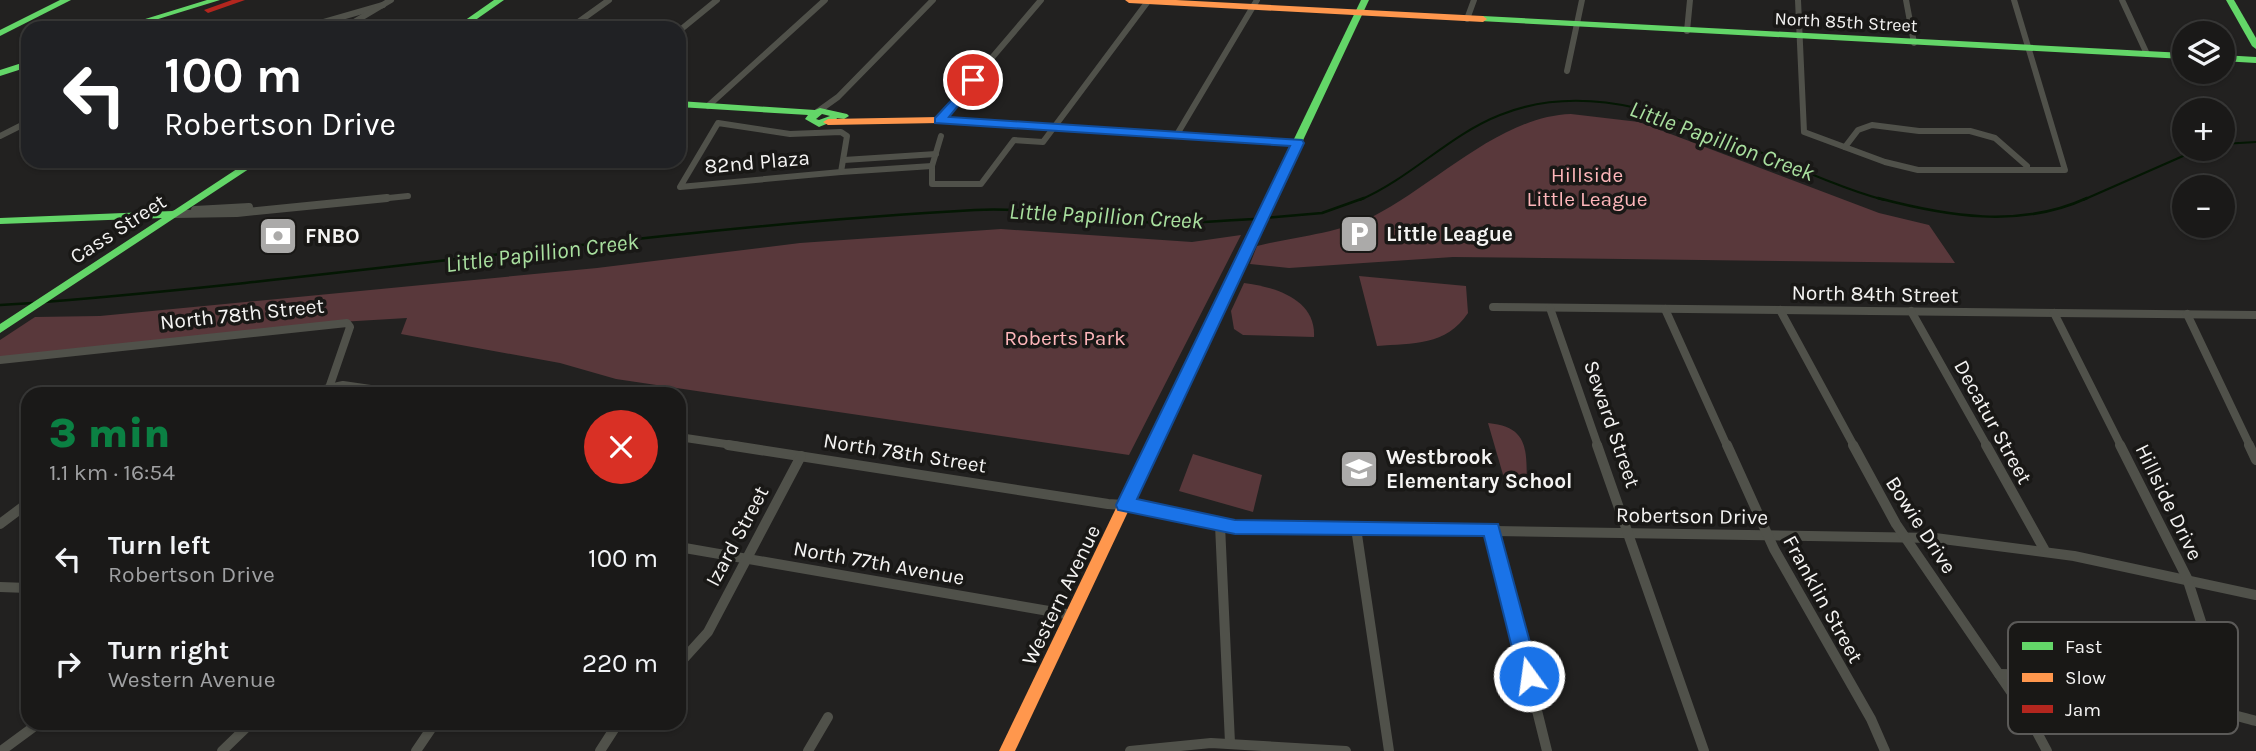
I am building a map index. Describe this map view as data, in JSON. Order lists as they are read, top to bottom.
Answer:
{
  "streets": {
    "main road": ["North 85th Street", "Cass Street", "Western Avenue"],
    "street": [
      "82nd Plaza",
      "North 84th Street",
      "North 78th Street",
      "Decatur Street",
      "Seward Street",
      "Hillside Drive",
      "Robertson Drive",
      "Bowie Drive",
      "Izard Street",
      "North 77th Avenue",
      "Franklin Street"
    ]
  },
  "crossings": [
    ["North 85th Street", "Western Avenue"],
    ["North 84th Street", "Decatur Street"],
    ["North 84th Street", "Seward Street"],
    ["North 84th Street", "Hillside Drive"],
    ["North 84th Street", "Bowie Drive"],
    ["North 84th Street", "Franklin Street"],
    ["North 78th Street", "Robertson Drive"],
    ["North 78th Street", "Izard Street"],
    ["North 78th Street", "Western Avenue"],
    ["Decatur Street", "Robertson Drive"],
    ["Seward Street", "Robertson Drive"],
    ["Hillside Drive", "Robertson Drive"],
    ["Robertson Drive", "Bowie Drive"],
    ["Robertson Drive", "Western Avenue"],
    ["Robertson Drive", "Franklin Street"],
    ["Izard Street", "North 77th Avenue"],
    ["North 77th Avenue", "Western Avenue"]
  ],
  "water": ["Little Papillion Creek"],
  "parks": ["Hillside Little League", "Roberts Park"],
  "places": {
    "parking": ["Little League"],
    "bank": ["FNBO"],
    "school or university": ["Westbrook Elementary School"]
  },
  "legend": ["Fast", "Slow", "Jam"],
  "page": {
    "map_buttons": ["+", "−"],
    "turn": ["100 m", "Robertson Drive"],
    "heading": ["3 min", "1.1 km · 16:54"],
    "list": [
      {
        "name": "Turn left",
        "note": "Robertson Drive",
        "value": "100 m"
      },
      {
        "name": "Turn right",
        "note": "Western Avenue",
        "value": "220 m"
      }
    ]
  }
}
